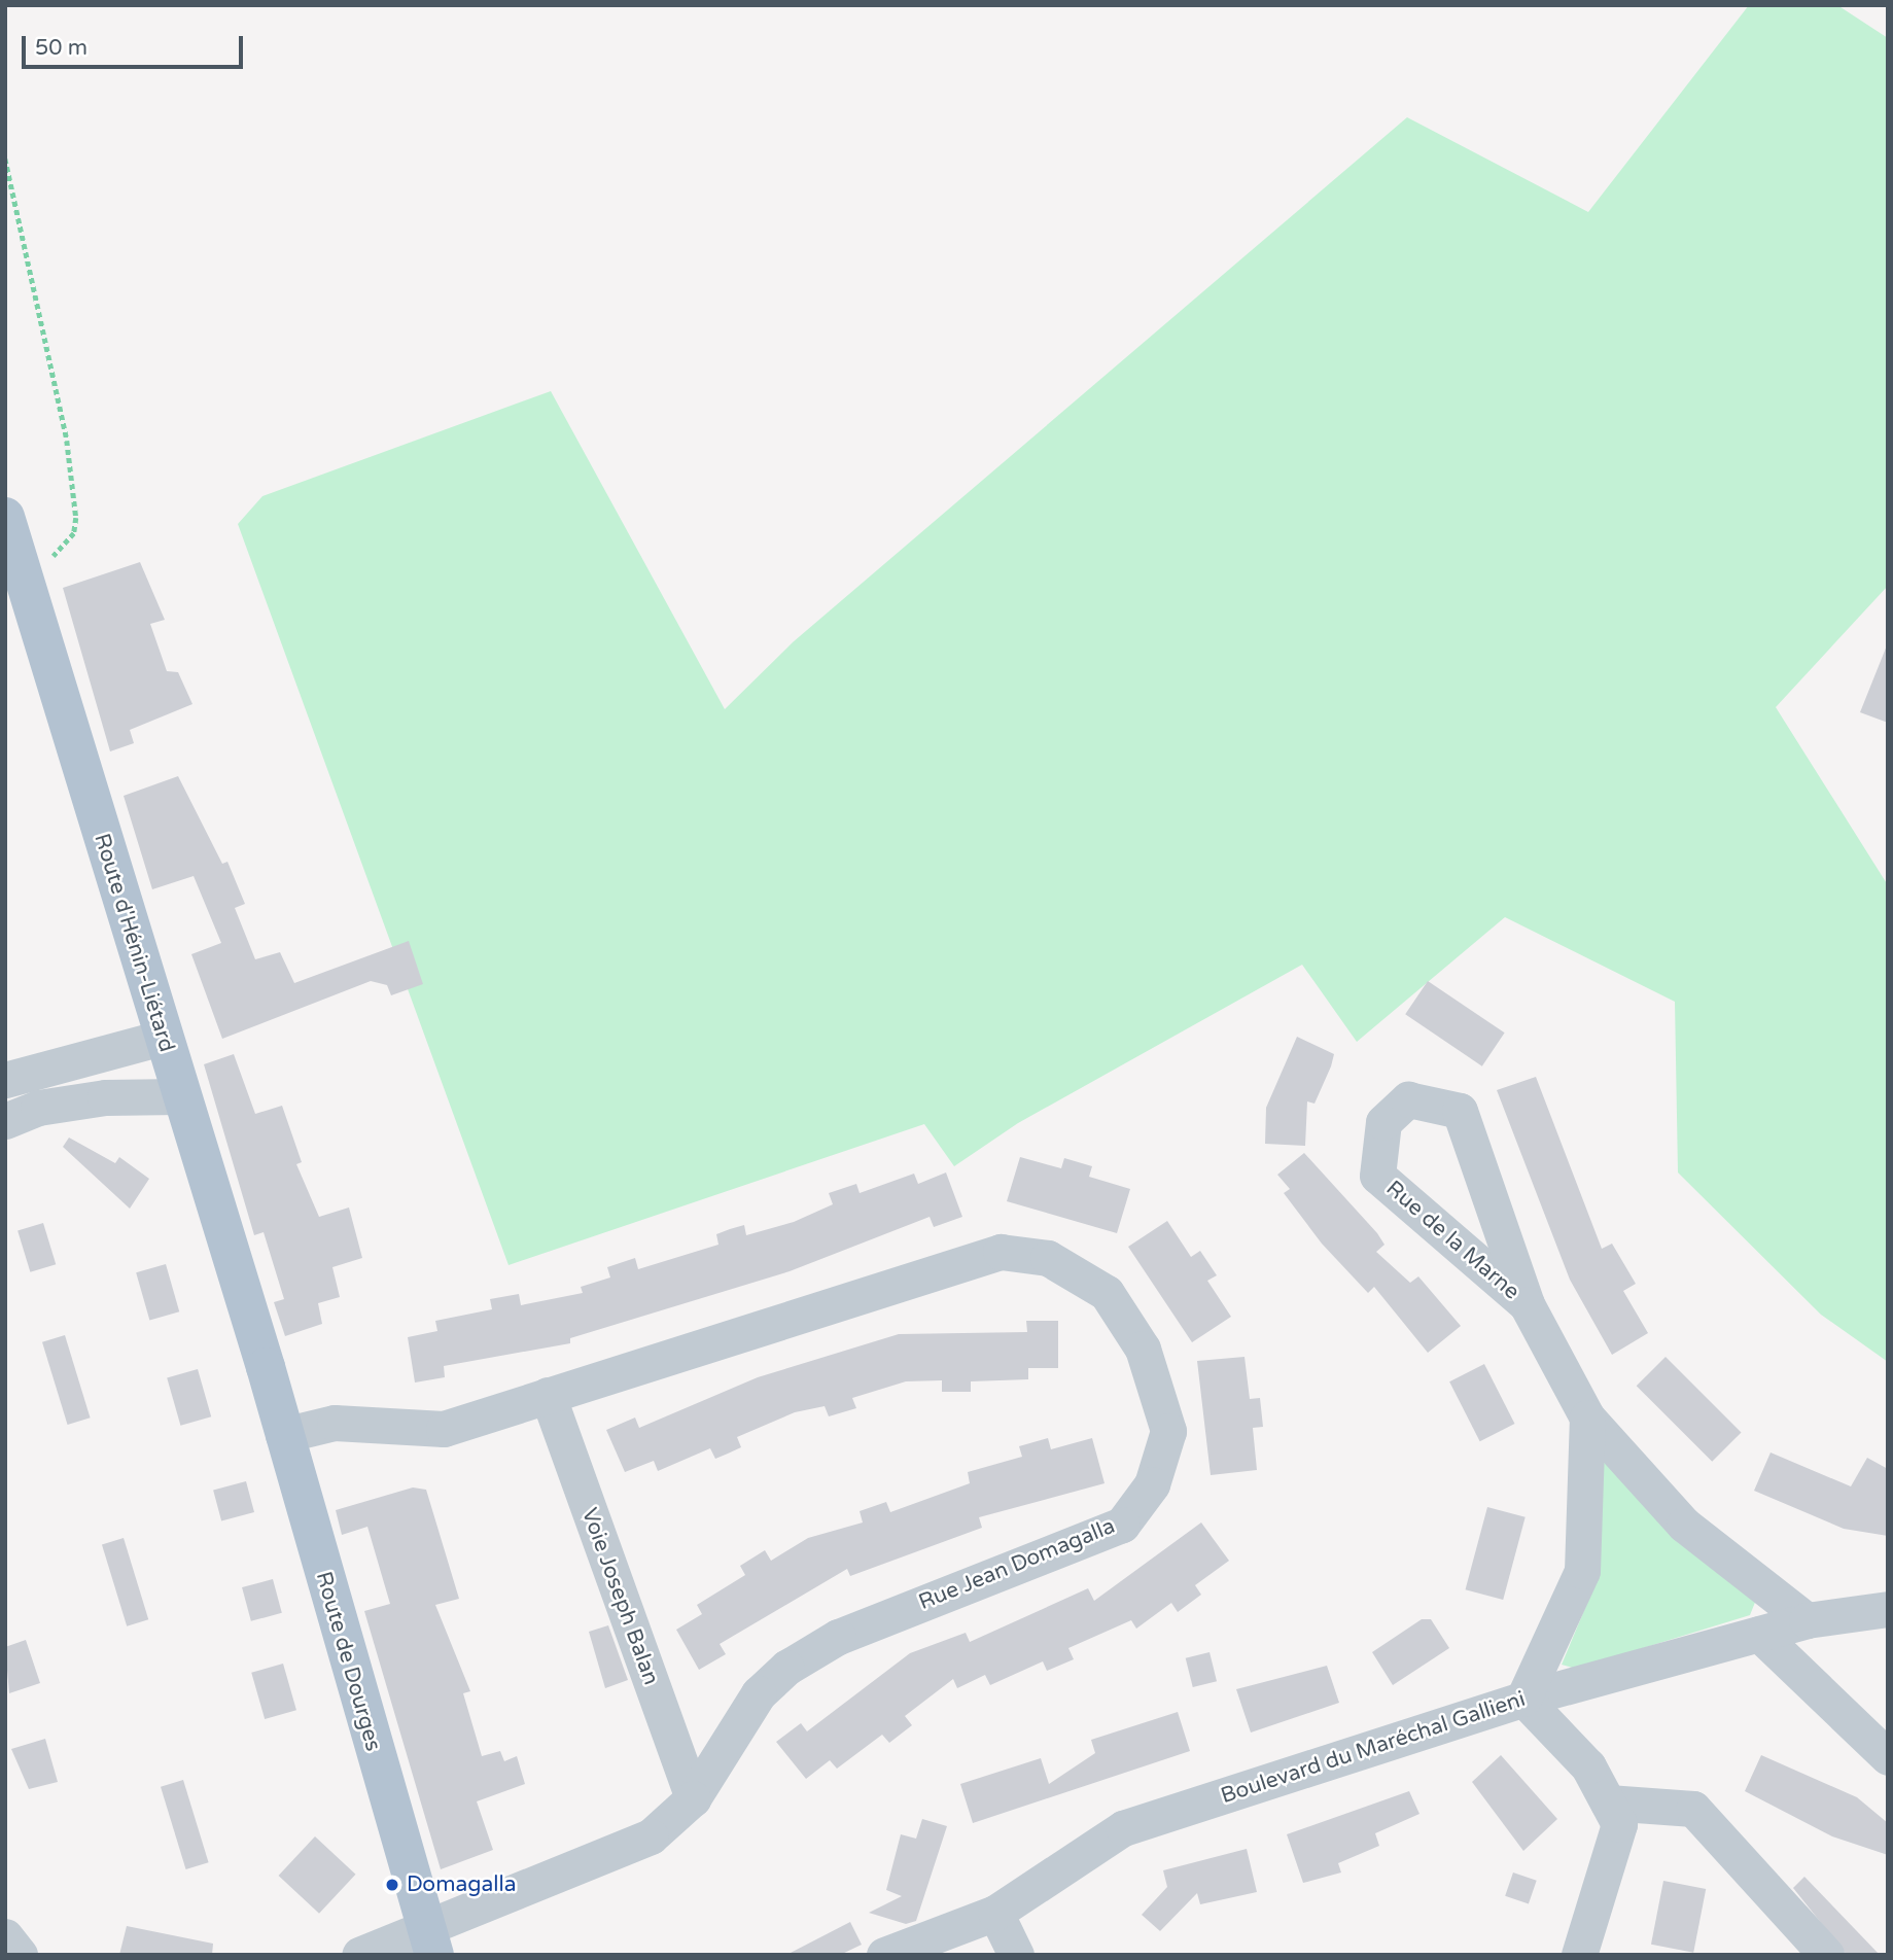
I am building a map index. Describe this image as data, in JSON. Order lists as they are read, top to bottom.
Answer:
{
  "streets": {
    "main road": ["Route d'Hénin-Liétard", "Route de Dourges"],
    "street": [
      "Rue de la Marne",
      "Rue Jean Domagalla",
      "Voie Joseph Balan",
      "Boulevard du Maréchal Gallieni"
    ]
  },
  "crossings": [
    ["Route d'Hénin-Liétard", "Route de Dourges"],
    ["Rue de la Marne", "Boulevard du Maréchal Gallieni"],
    ["Rue Jean Domagalla", "Voie Joseph Balan"],
    ["Rue Jean Domagalla", "Route de Dourges"]
  ],
  "places": ["Domagalla"],
  "scale_bar": "50 m"
}
